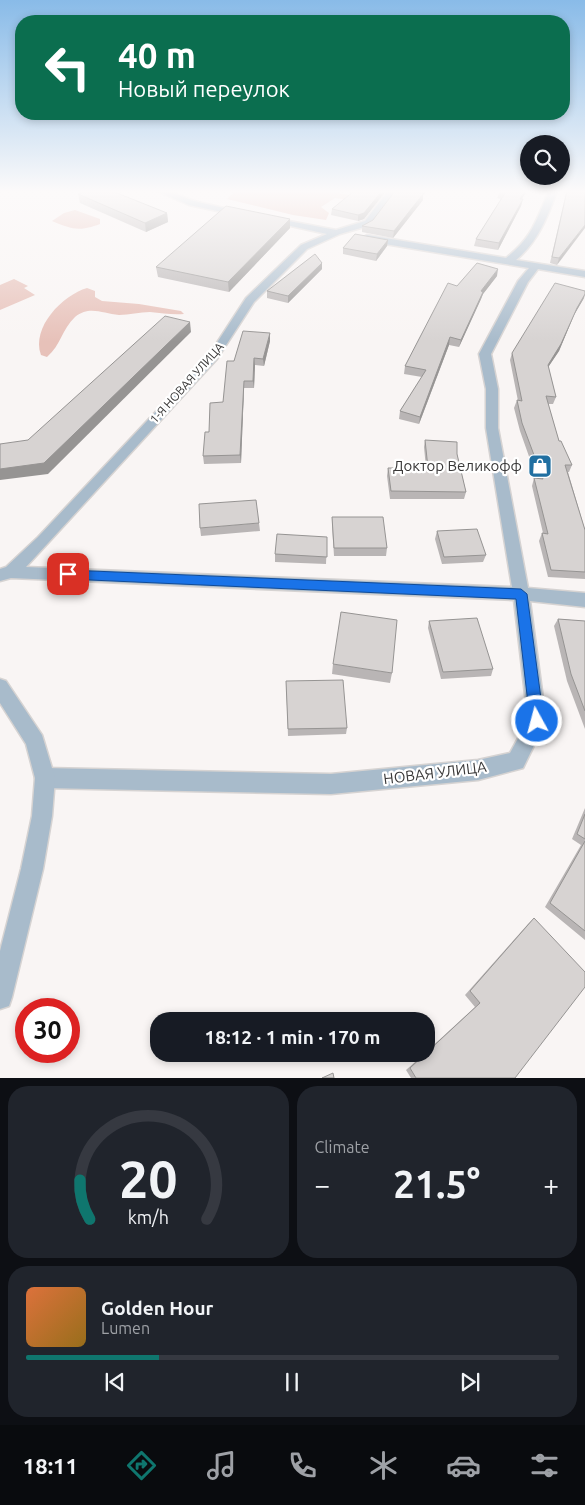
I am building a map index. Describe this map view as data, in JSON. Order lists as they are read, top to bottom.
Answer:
{
  "streets": {
    "street": ["1-Я НОВАЯ УЛИЦА", "НОВАЯ УЛИЦА"]
  },
  "places": {
    "shop": ["Доктор Великофф"]
  },
  "page": {
    "turn": ["40 m", "Новый переулок"],
    "limit": "30",
    "trip": "18:12 · 1 min · 170 m",
    "tile": "Climate",
    "heat": ["−", "21.5°", "+"],
    "song": ["Golden Hour", "Lumen"],
    "tabs": "18:11",
    "gauge": ["20", "km/h"]
  }
}
